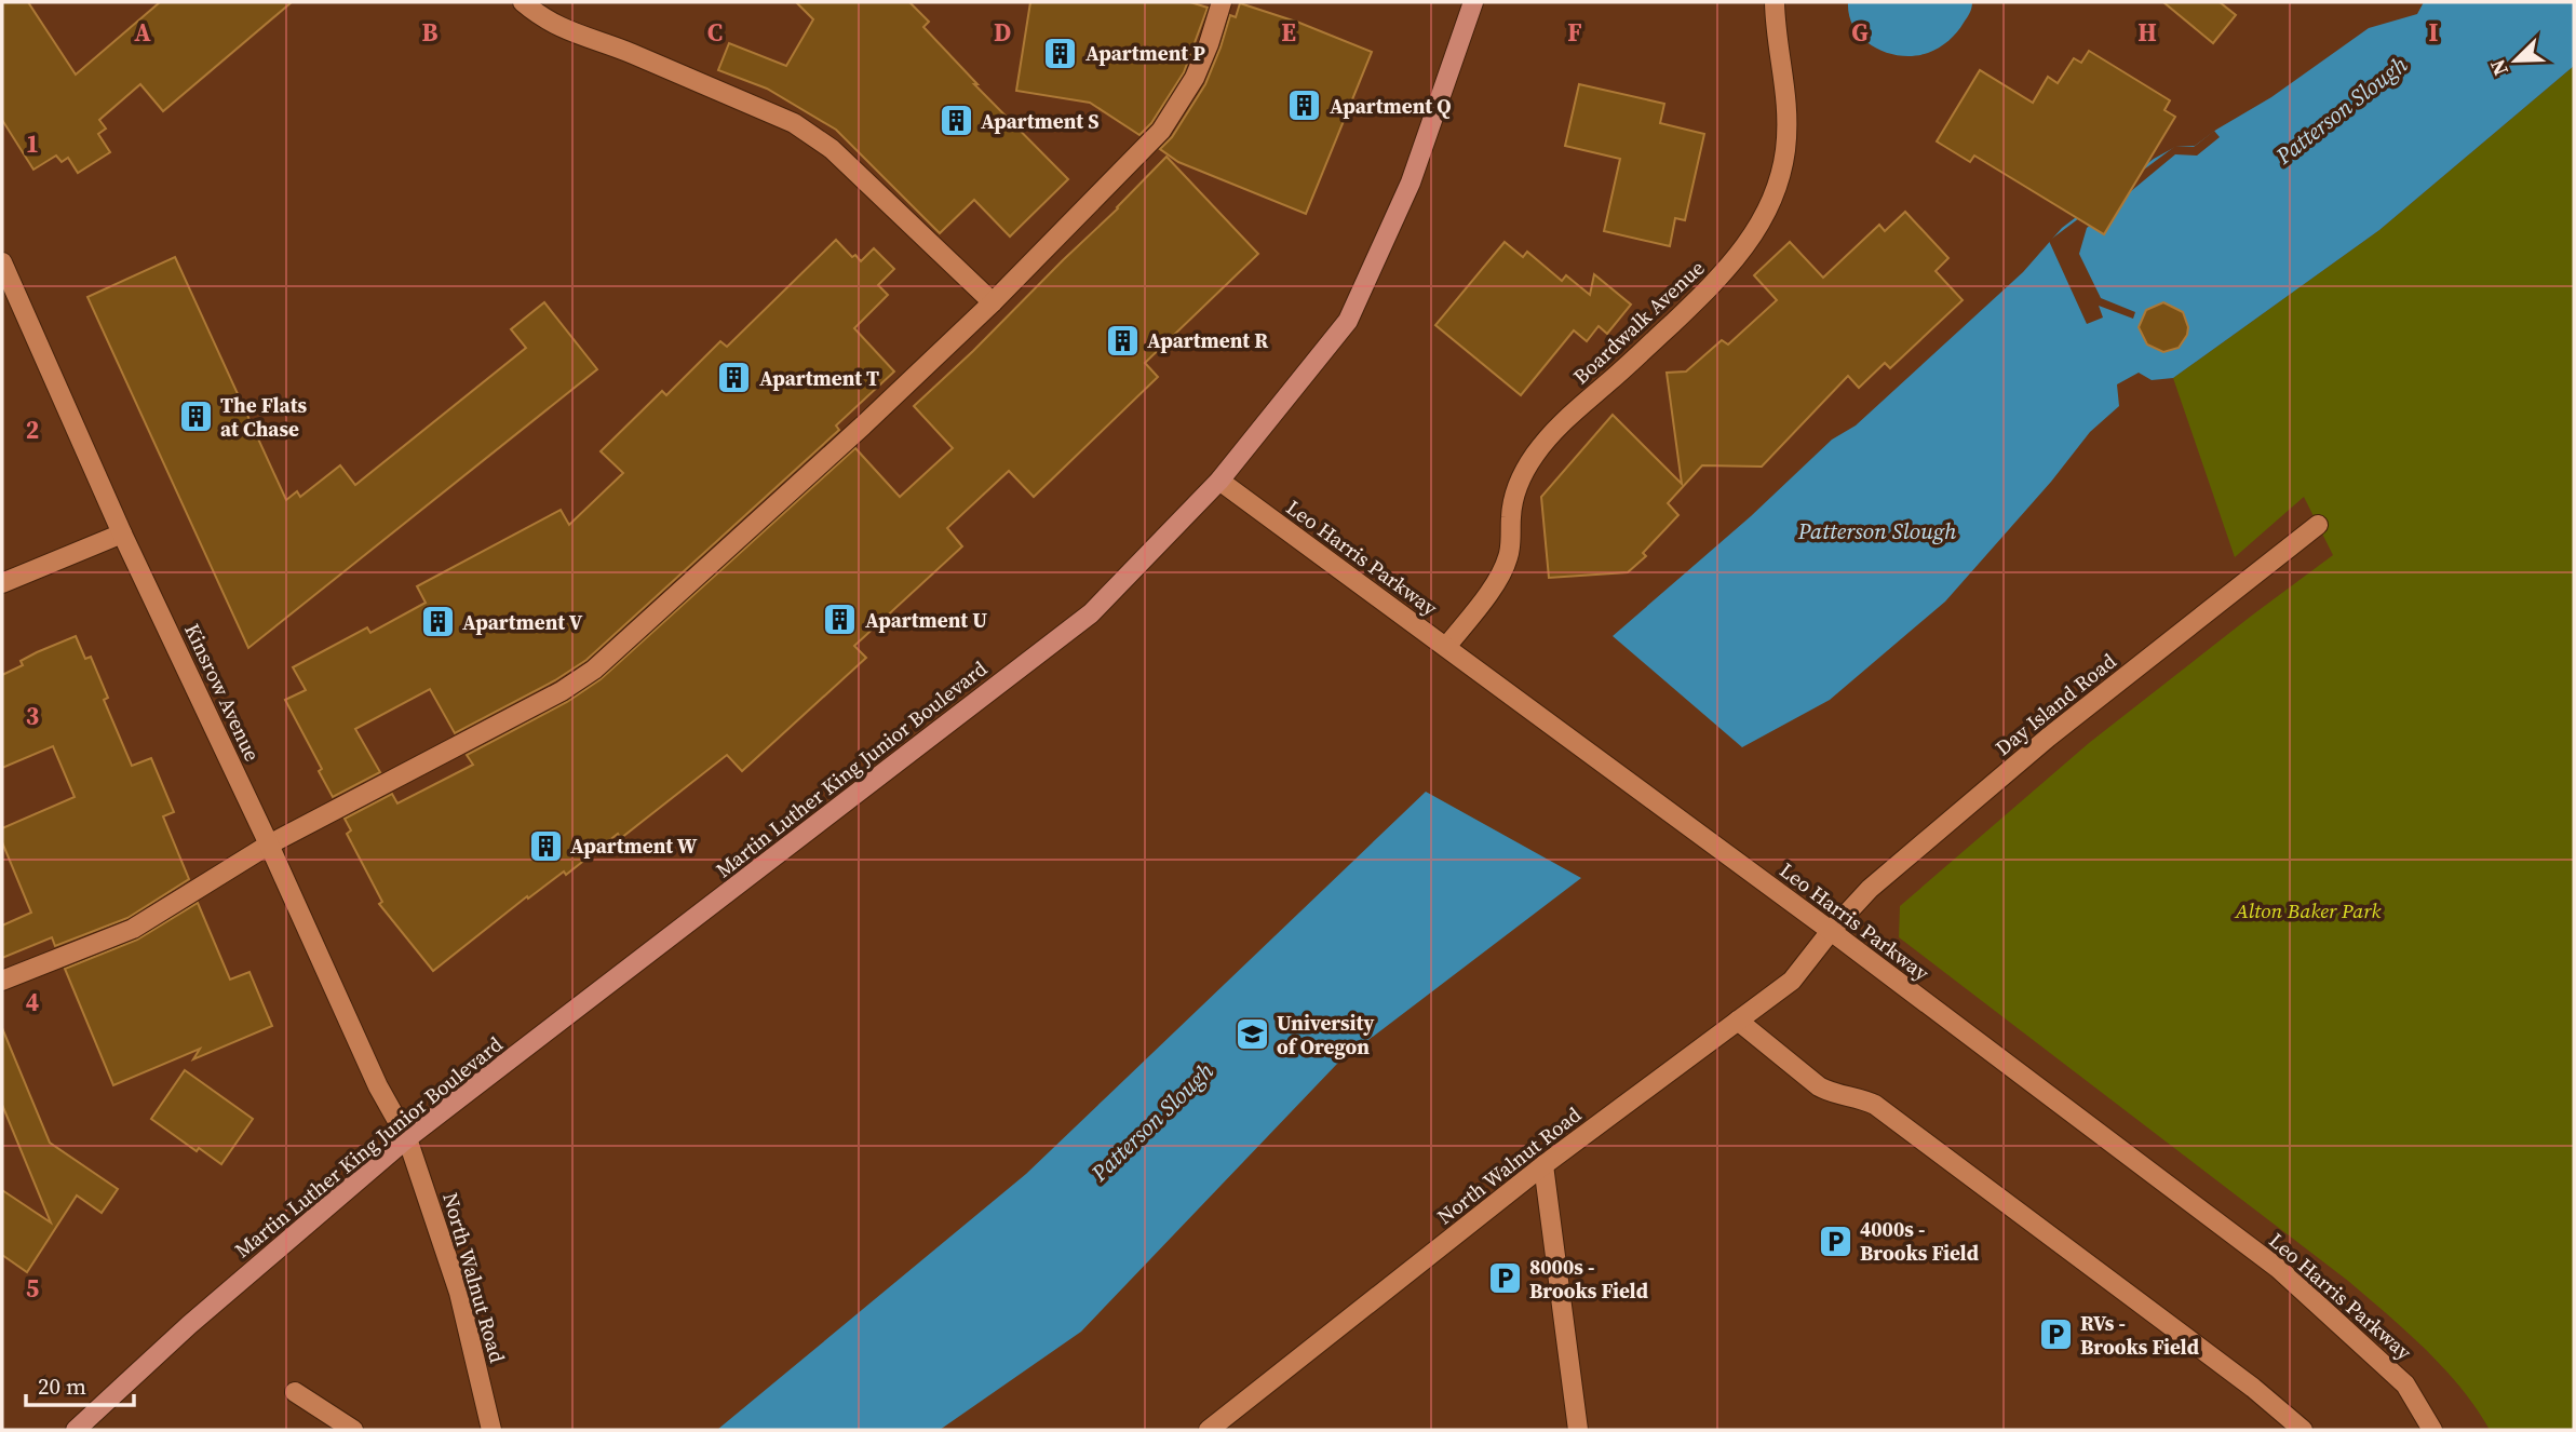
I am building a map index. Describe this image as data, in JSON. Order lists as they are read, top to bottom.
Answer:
{
  "streets": {
    "main road": ["Martin Luther King Junior Boulevard"],
    "street": [
      "Boardwalk Avenue",
      "Leo Harris Parkway",
      "Kinsrow Avenue",
      "Day Island Road",
      "North Walnut Road"
    ]
  },
  "crossings": [
    ["Boardwalk Avenue", "Leo Harris Parkway"],
    ["Leo Harris Parkway", "Day Island Road"],
    ["Leo Harris Parkway", "Martin Luther King Junior Boulevard"],
    ["Leo Harris Parkway", "North Walnut Road"],
    ["Kinsrow Avenue", "Martin Luther King Junior Boulevard"],
    ["Kinsrow Avenue", "North Walnut Road"],
    ["Day Island Road", "North Walnut Road"],
    ["Martin Luther King Junior Boulevard", "North Walnut Road"]
  ],
  "water": ["Patterson Slough"],
  "parks": ["Alton Baker Park"],
  "places": {
    "building": [
      "Apartment P",
      "Apartment Q",
      "Apartment S",
      "Apartment R",
      "Apartment T",
      "The Flats at Chase",
      "Apartment U",
      "Apartment V",
      "Apartment W"
    ],
    "school or university": ["University of Oregon"],
    "parking": ["4000s - Brooks Field", "8000s - Brooks Field", "RVs - Brooks Field"]
  },
  "scale_bar": "20 m",
  "north": "bottom left",
  "grid": {
    "columns": [
      "A",
      "B",
      "C",
      "D",
      "E",
      "F",
      "G",
      "H",
      "I"
    ],
    "rows": [
      "1",
      "2",
      "3",
      "4",
      "5"
    ]
  }
}
